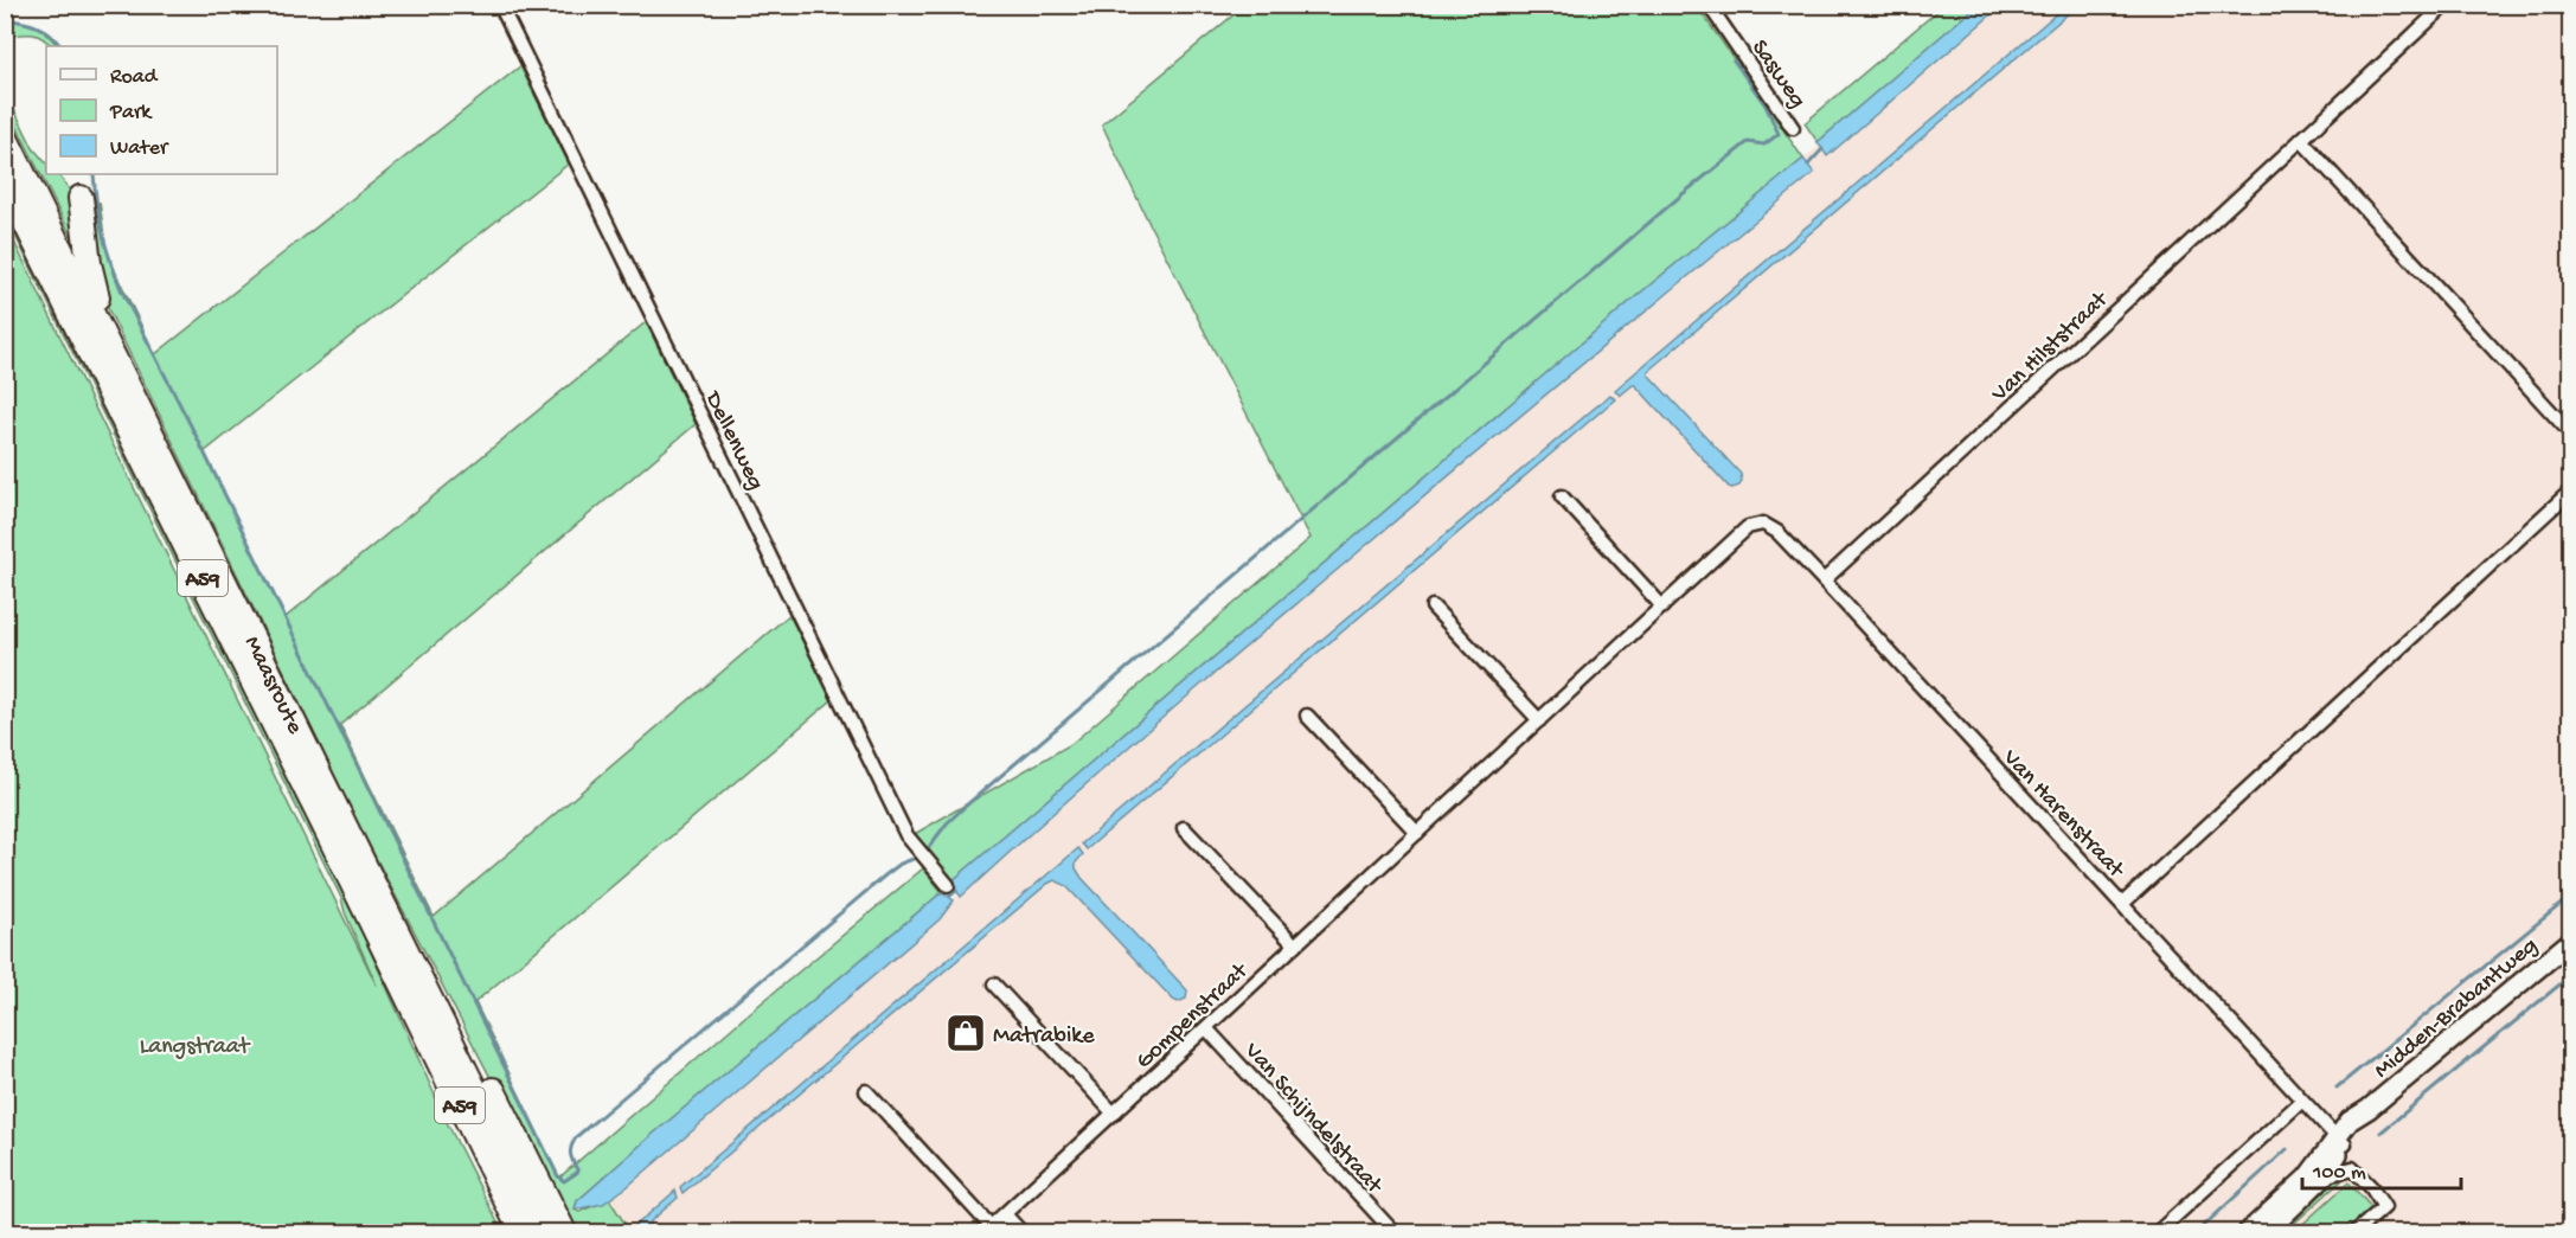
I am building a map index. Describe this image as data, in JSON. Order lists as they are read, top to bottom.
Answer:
{
  "streets": {
    "highway": ["A59", "Maasroute"],
    "street": [
      "Sasweg",
      "Van Hilststraat",
      "Dellenweg",
      "Van Harenstraat",
      "Midden-Brabantweg",
      "Gompenstraat",
      "Van Schijndelstraat"
    ]
  },
  "crossings": [
    ["Van Hilststraat", "Van Harenstraat"],
    ["A59", "Maasroute"],
    ["Van Harenstraat", "Midden-Brabantweg"],
    ["Van Harenstraat", "Gompenstraat"],
    ["Gompenstraat", "Van Schijndelstraat"]
  ],
  "parks": ["Langstraat"],
  "places": {
    "shop": ["Matrabike"]
  },
  "legend": ["Road", "Park", "Water"],
  "scale_bar": "100 m"
}
